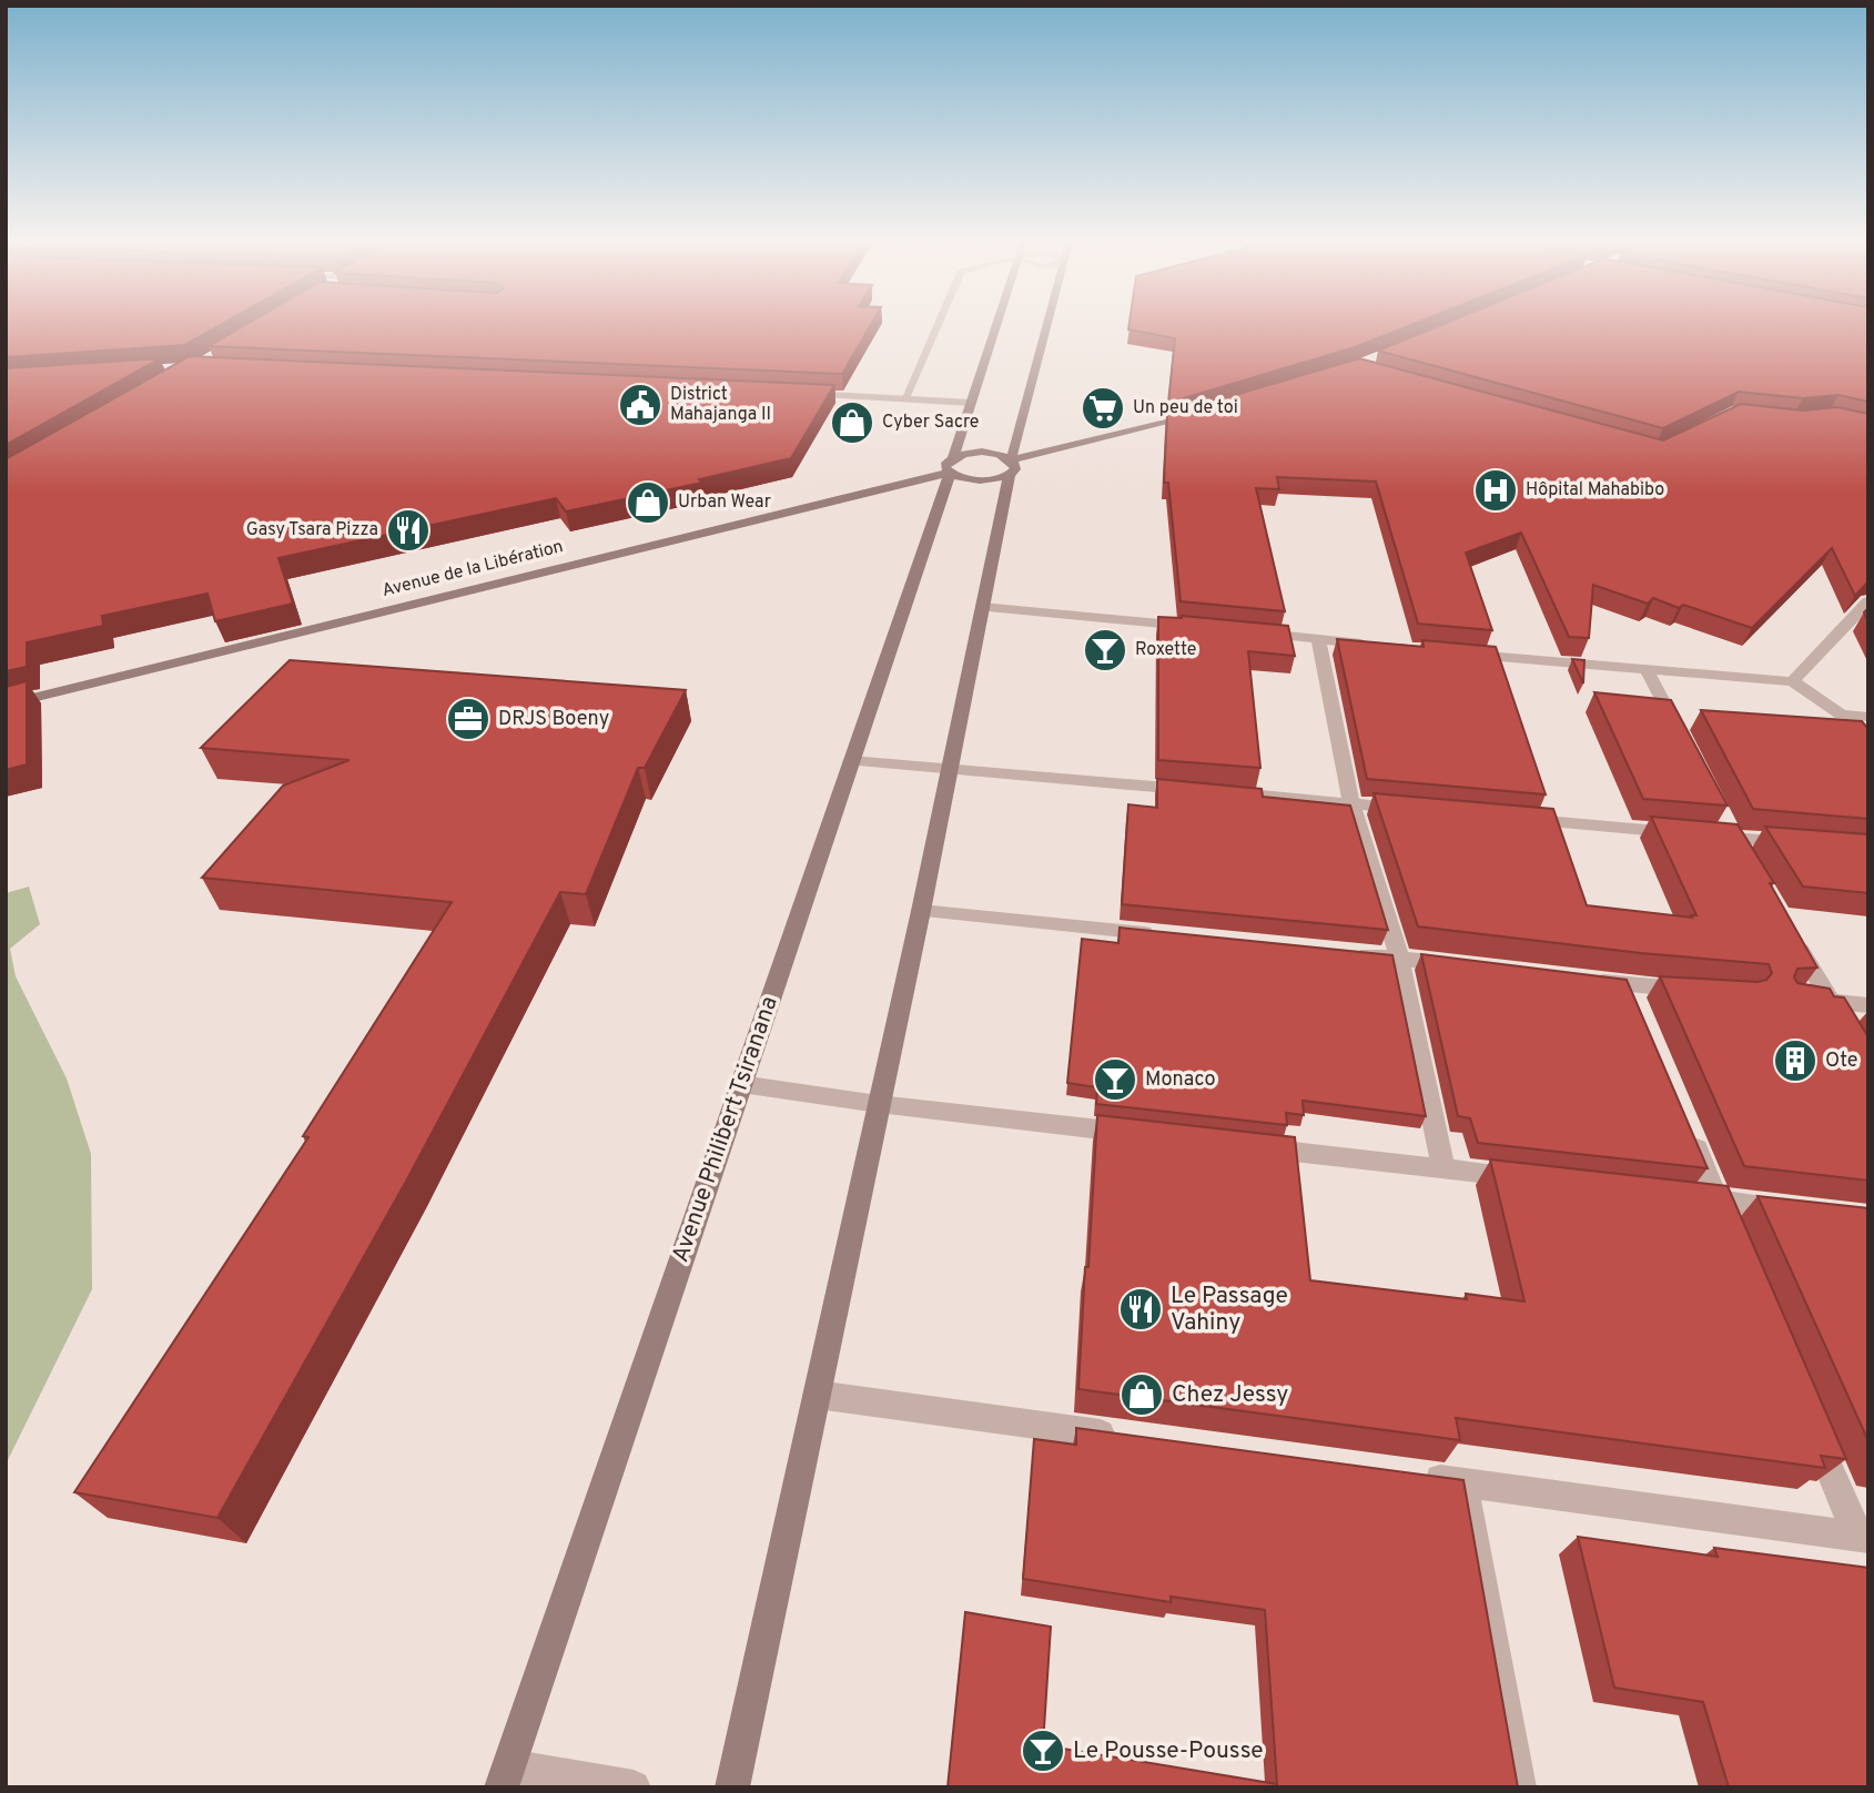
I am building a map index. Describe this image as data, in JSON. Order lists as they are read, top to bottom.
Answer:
{
  "streets": {
    "main road": ["Avenue de la Libération", "Avenue Philibert Tsiranana"]
  },
  "crossings": [
    ["Avenue de la Libération", "Avenue Philibert Tsiranana"]
  ],
  "places": {
    "public building": ["District Mahajanga II"],
    "supermarket": ["Un peu de toi"],
    "shop": ["Cyber Sacre", "Urban Wear", "Chez Jessy"],
    "hospital": ["Hôpital Mahabibo"],
    "restaurant": ["Gasy Tsara Pizza", "Le Passage Vahiny"],
    "bar": ["Roxette", "Monaco", "Le Pousse-Pousse"],
    "office": ["DRJS Boeny"],
    "building": ["Ote"]
  }
}
